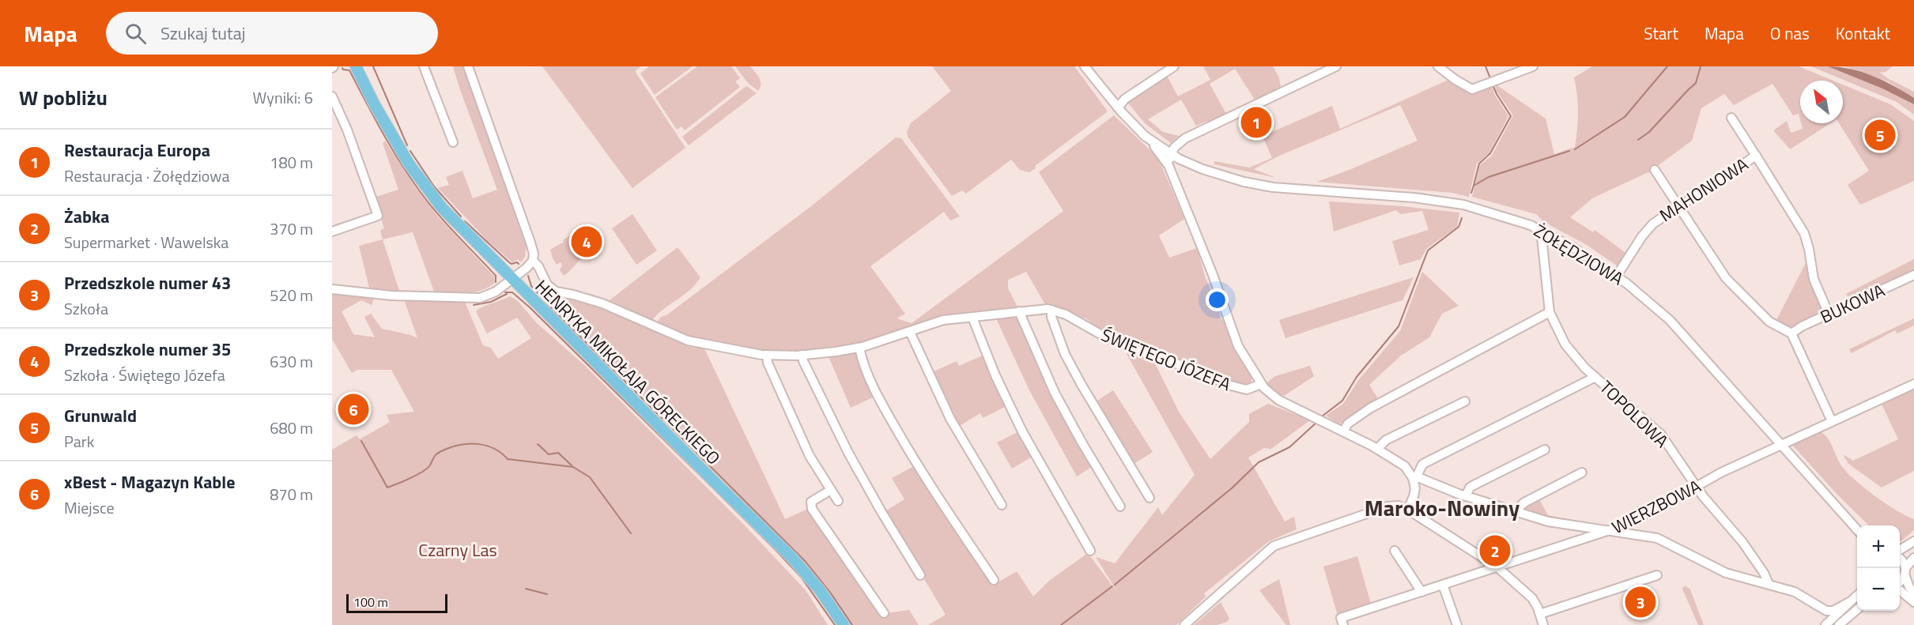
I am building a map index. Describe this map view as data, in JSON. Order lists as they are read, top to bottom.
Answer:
{
  "streets": {
    "main road": ["HENRYKA MIKOŁAJA GÓRECKIEGO"],
    "street": [
      "MAHONIOWA",
      "ŻOŁĘDZIOWA",
      "BUKOWA",
      "ŚWIĘTEGO JÓZEFA",
      "TOPOLOWA",
      "WIERZBOWA"
    ]
  },
  "crossings": [
    ["MAHONIOWA", "ŻOŁĘDZIOWA"],
    ["MAHONIOWA", "BUKOWA"],
    ["ŻOŁĘDZIOWA", "TOPOLOWA"],
    ["ŻOŁĘDZIOWA", "WIERZBOWA"],
    ["TOPOLOWA", "WIERZBOWA"]
  ],
  "districts": ["Maroko-Nowiny"],
  "parks": ["Czarny Las"],
  "scale_bar": "100 m",
  "north": "top left",
  "page": {
    "header": "Mapa",
    "search": "Szukaj tutaj",
    "nav": [
      "Start",
      "Mapa",
      "O nas",
      "Kontakt"
    ],
    "heading": ["W pobliżu", "Wyniki: 6"],
    "pins": [
      "1",
      "5",
      "4",
      "6",
      "2",
      "3"
    ],
    "list": [
      {
        "mark": "1",
        "name": "Restauracja Europa",
        "note": "Restauracja · Żołędziowa",
        "value": "180 m"
      },
      {
        "mark": "2",
        "name": "Żabka",
        "note": "Supermarket · Wawelska",
        "value": "370 m"
      },
      {
        "mark": "3",
        "name": "Przedszkole numer 43",
        "note": "Szkoła",
        "value": "520 m"
      },
      {
        "mark": "4",
        "name": "Przedszkole numer 35",
        "note": "Szkoła · Świętego Józefa",
        "value": "630 m"
      },
      {
        "mark": "5",
        "name": "Grunwald",
        "note": "Park",
        "value": "680 m"
      },
      {
        "mark": "6",
        "name": "xBest - Magazyn Kable",
        "note": "Miejsce",
        "value": "870 m"
      }
    ],
    "map_buttons": ["+", "−"],
    "scale": "100 m"
  }
}
